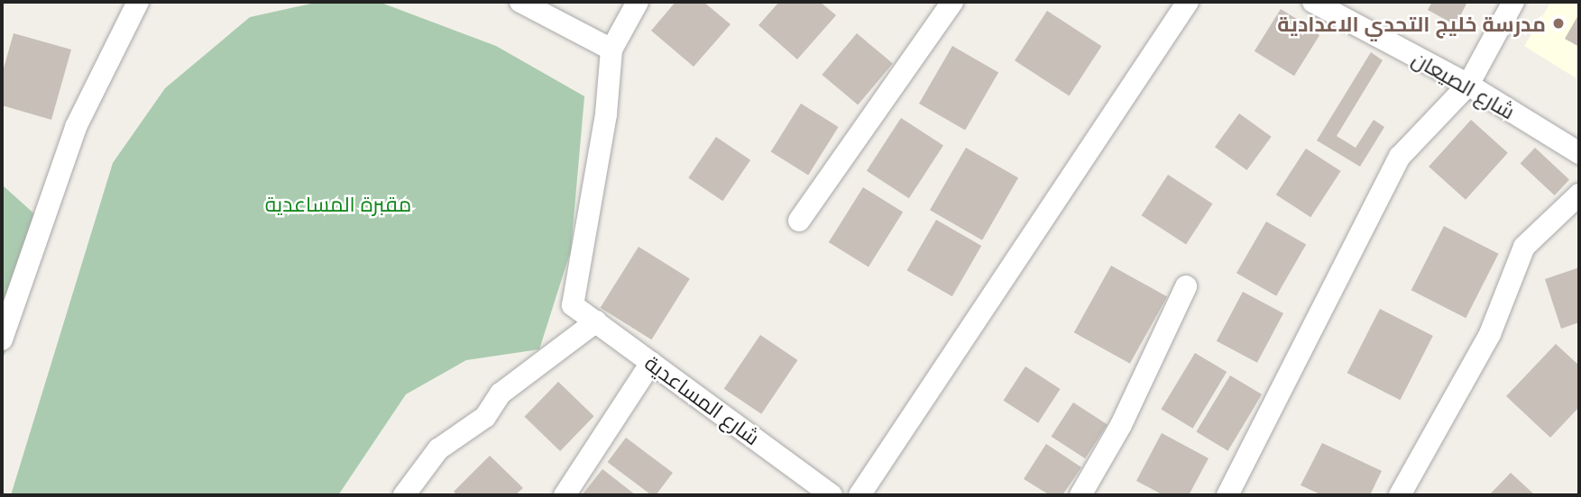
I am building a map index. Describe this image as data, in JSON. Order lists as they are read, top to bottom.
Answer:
{
  "streets": {
    "street": ["شارع الصيعان", "شارع المساعدية"]
  },
  "parks": ["مقبرة المساعدية"],
  "places": ["مدرسة خليج التحدي الاعدادية"]
}
